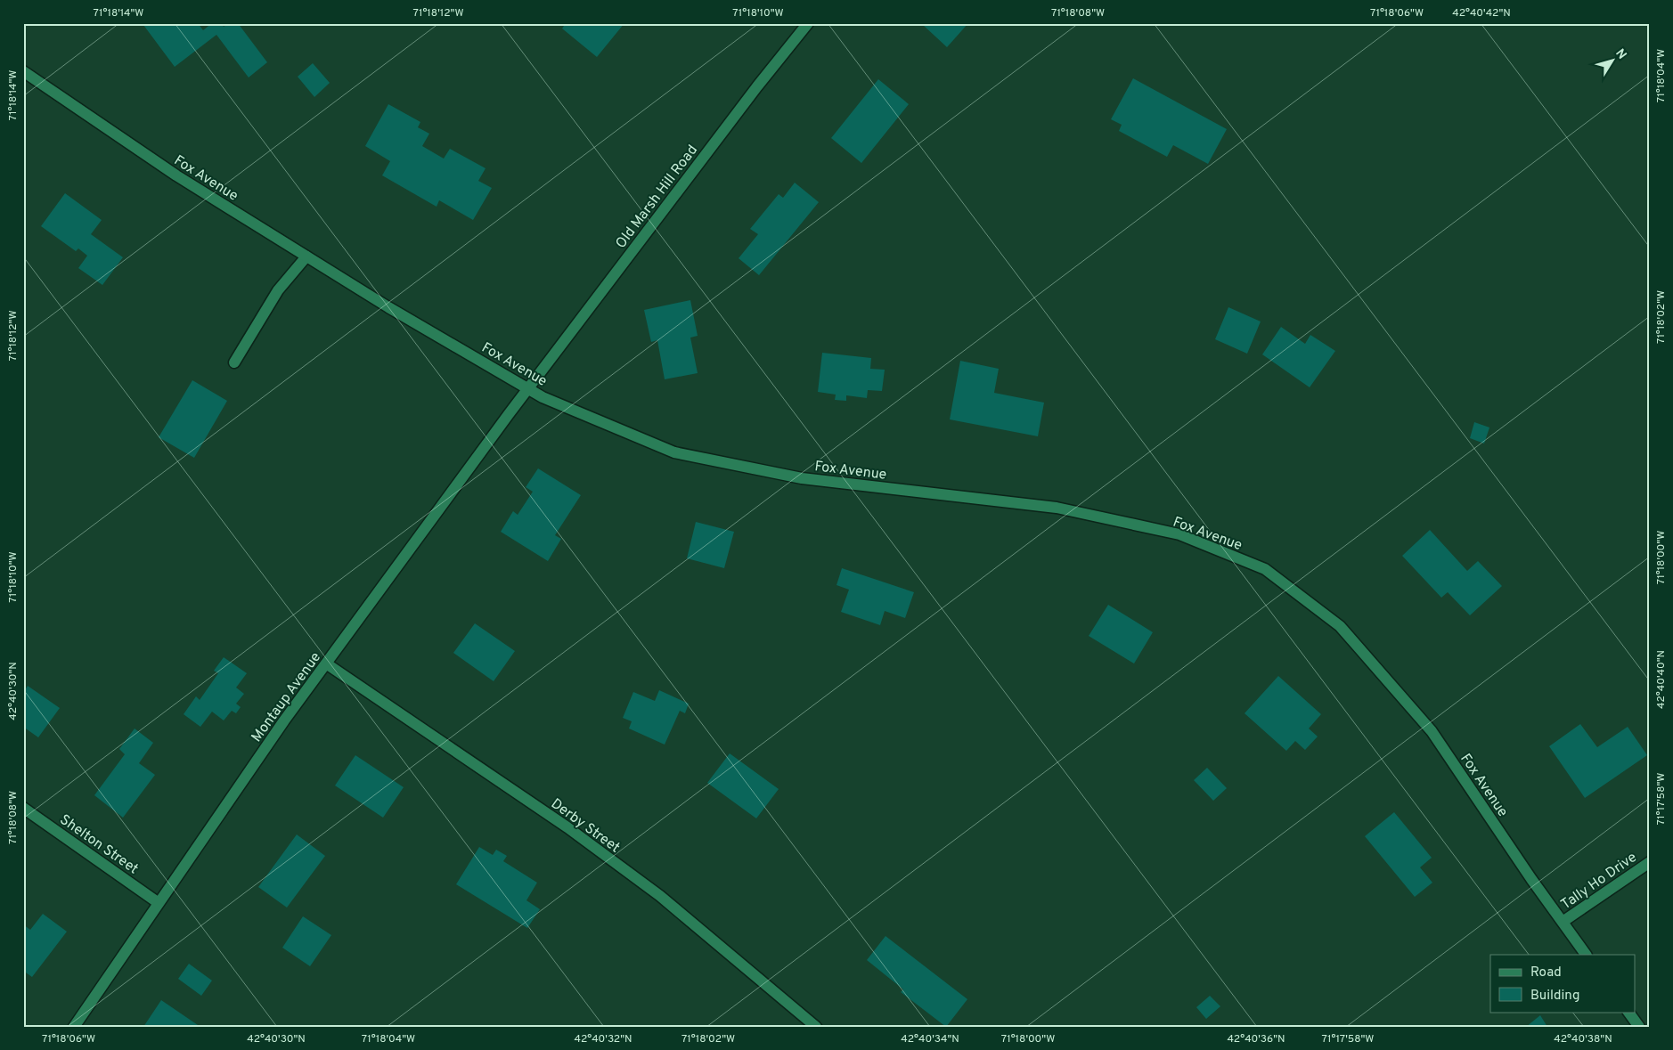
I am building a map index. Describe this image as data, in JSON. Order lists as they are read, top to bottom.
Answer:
{
  "streets": {
    "street": [
      "Fox Avenue",
      "Old Marsh Hill Road",
      "Montaup Avenue",
      "Derby Street",
      "Shelton Street",
      "Tally Ho Drive"
    ]
  },
  "crossings": [
    ["Fox Avenue", "Old Marsh Hill Road"],
    ["Fox Avenue", "Montaup Avenue"],
    ["Fox Avenue", "Tally Ho Drive"],
    ["Old Marsh Hill Road", "Montaup Avenue"],
    ["Montaup Avenue", "Derby Street"],
    ["Montaup Avenue", "Shelton Street"]
  ],
  "legend": ["Road", "Building"],
  "north": "top right",
  "coordinates": [
    "71°18'14\"W",
    "71°18'12\"W",
    "71°18'10\"W",
    "71°18'08\"W",
    "71°18'06\"W",
    "42°40'42\"N",
    "71°18'04\"W",
    "71°18'02\"W",
    "71°18'00\"W",
    "42°40'40\"N",
    "42°40'30\"N",
    "71°17'58\"W",
    "42°40'32\"N",
    "42°40'34\"N",
    "42°40'36\"N",
    "42°40'38\"N"
  ]
}
